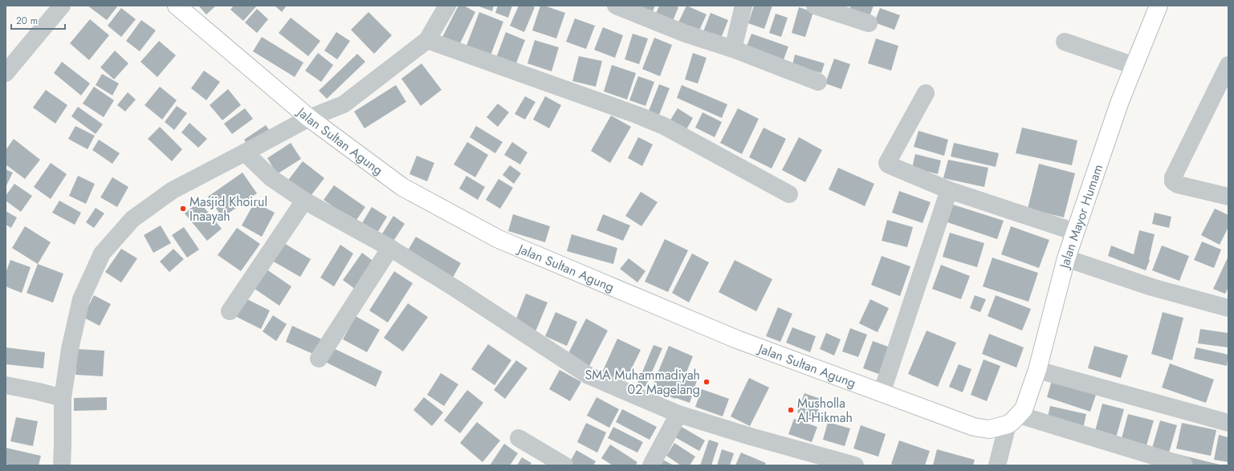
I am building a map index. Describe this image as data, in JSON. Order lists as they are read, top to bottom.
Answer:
{
  "streets": {
    "main road": ["Jalan Sultan Agung", "Jalan Mayor Humam"]
  },
  "crossings": [
    ["Jalan Sultan Agung", "Jalan Mayor Humam"]
  ],
  "places": ["Masjid Khoirul Inaayah", "SMA Muhammadiyah 02 Magelang", "Musholla Al-Hikmah"],
  "scale_bar": "20 m"
}
